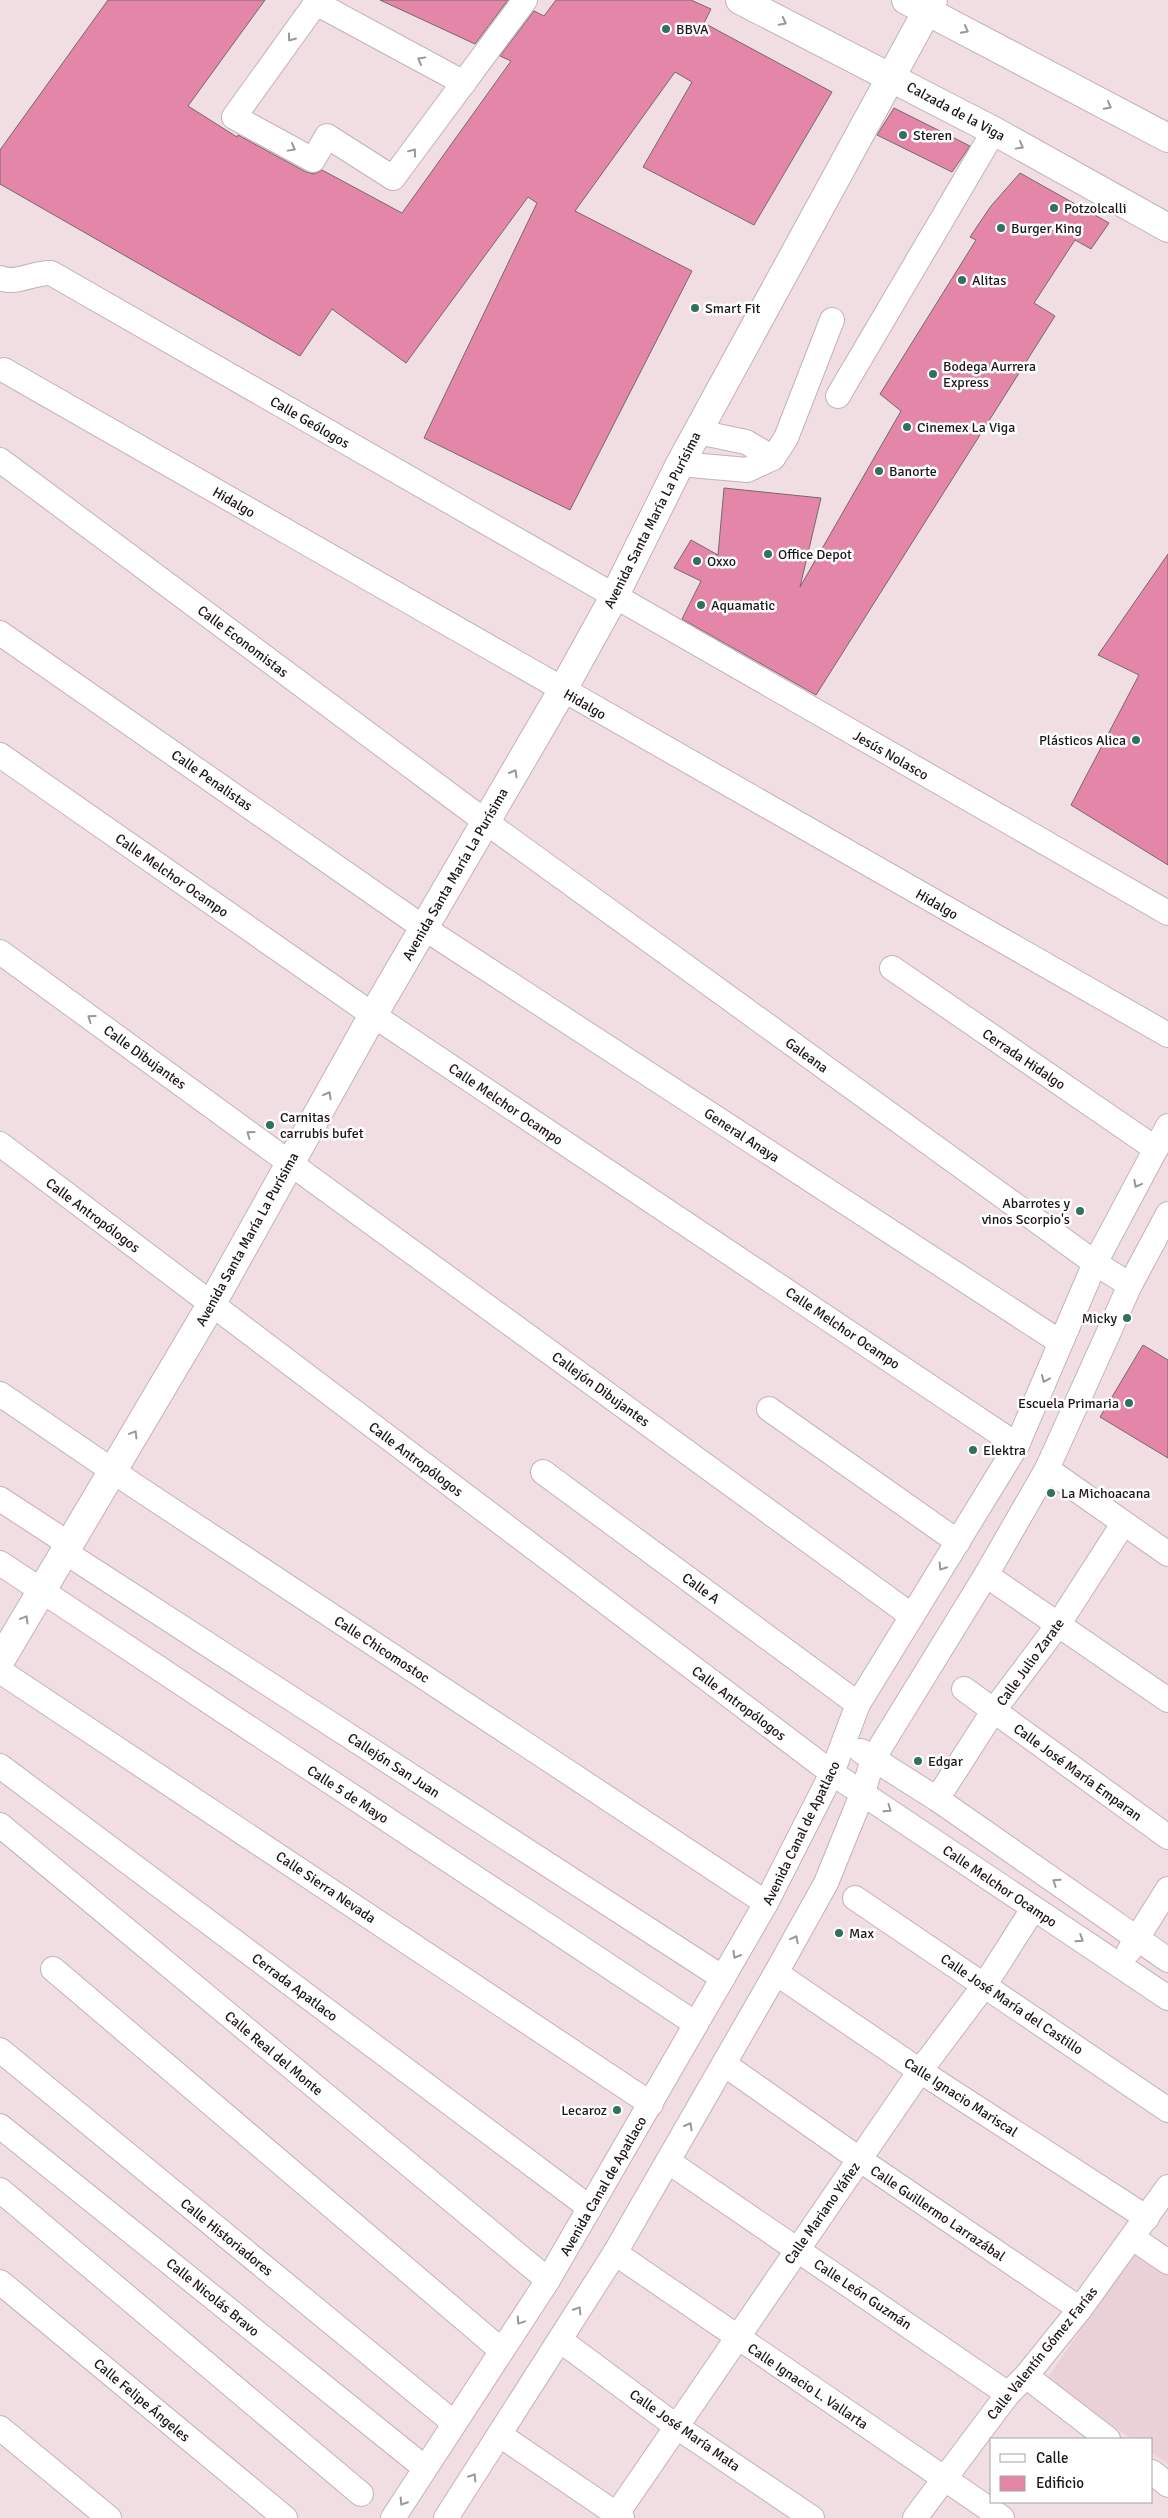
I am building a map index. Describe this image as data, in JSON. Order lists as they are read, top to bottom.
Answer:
{
  "streets": {
    "main road": ["Calzada de la Viga", "Avenida Santa María La Purísima"],
    "street": [
      "Calle Geólogos",
      "Hidalgo",
      "Calle Economistas",
      "Jesús Nolasco",
      "Calle Penalistas",
      "Calle Melchor Ocampo",
      "Galeana",
      "Calle Dibujantes",
      "Cerrada Hidalgo",
      "General Anaya",
      "Calle Antropólogos",
      "Callejón Dibujantes",
      "Calle A",
      "Calle Chicomostoc",
      "Calle Julio Zarate",
      "Callejón San Juan",
      "Calle José María Emparan",
      "Calle 5 de Mayo",
      "Avenida Canal de Apatlaco",
      "Calle Sierra Nevada",
      "Cerrada Apatlaco",
      "Calle José María del Castillo",
      "Calle Real del Monte",
      "Calle Ignacio Mariscal",
      "Calle Mariano Yáñez",
      "Calle Guillermo Larrazábal",
      "Calle Historiadores",
      "Calle León Guzmán",
      "Calle Nicolás Bravo",
      "Calle Valentín Gómez Farías",
      "Calle Ignacio L. Vallarta",
      "Calle Felipe Ángeles",
      "Calle José María Mata"
    ]
  },
  "crossings": [
    ["Calzada de la Viga", "Avenida Santa María La Purísima"],
    ["Calle Geólogos", "Avenida Santa María La Purísima"],
    ["Calle Geólogos", "Jesús Nolasco"],
    ["Hidalgo", "Avenida Santa María La Purísima"],
    ["Avenida Santa María La Purísima", "Calle Economistas"],
    ["Avenida Santa María La Purísima", "Jesús Nolasco"],
    ["Avenida Santa María La Purísima", "Calle Penalistas"],
    ["Avenida Santa María La Purísima", "Calle Melchor Ocampo"],
    ["Avenida Santa María La Purísima", "Galeana"],
    ["Avenida Santa María La Purísima", "Calle Dibujantes"],
    ["Avenida Santa María La Purísima", "General Anaya"],
    ["Avenida Santa María La Purísima", "Calle Antropólogos"],
    ["Avenida Santa María La Purísima", "Callejón Dibujantes"],
    ["Avenida Santa María La Purísima", "Calle Chicomostoc"],
    ["Avenida Santa María La Purísima", "Callejón San Juan"],
    ["Avenida Santa María La Purísima", "Calle 5 de Mayo"],
    ["Calle Economistas", "Galeana"],
    ["Calle Penalistas", "General Anaya"],
    ["Calle Melchor Ocampo", "Calle Antropólogos"],
    ["Calle Melchor Ocampo", "Avenida Canal de Apatlaco"],
    ["Calle Melchor Ocampo", "Calle Mariano Yáñez"],
    ["Galeana", "Avenida Canal de Apatlaco"],
    ["Calle Dibujantes", "Callejón Dibujantes"],
    ["Cerrada Hidalgo", "Avenida Canal de Apatlaco"],
    ["General Anaya", "Avenida Canal de Apatlaco"],
    ["Calle Antropólogos", "Avenida Canal de Apatlaco"],
    ["Callejón Dibujantes", "Avenida Canal de Apatlaco"],
    ["Calle A", "Avenida Canal de Apatlaco"],
    ["Calle Chicomostoc", "Avenida Canal de Apatlaco"],
    ["Calle Julio Zarate", "Calle José María Emparan"],
    ["Callejón San Juan", "Avenida Canal de Apatlaco"],
    ["Calle 5 de Mayo", "Avenida Canal de Apatlaco"],
    ["Avenida Canal de Apatlaco", "Calle Sierra Nevada"],
    ["Avenida Canal de Apatlaco", "Cerrada Apatlaco"],
    ["Avenida Canal de Apatlaco", "Calle Real del Monte"],
    ["Avenida Canal de Apatlaco", "Calle Historiadores"],
    ["Avenida Canal de Apatlaco", "Calle Nicolás Bravo"],
    ["Calle José María del Castillo", "Calle Mariano Yáñez"],
    ["Calle Ignacio Mariscal", "Calle Mariano Yáñez"],
    ["Calle Ignacio Mariscal", "Calle Valentín Gómez Farías"],
    ["Calle Mariano Yáñez", "Calle Guillermo Larrazábal"],
    ["Calle Mariano Yáñez", "Calle León Guzmán"],
    ["Calle Mariano Yáñez", "Calle Ignacio L. Vallarta"],
    ["Calle Mariano Yáñez", "Calle José María Mata"],
    ["Calle Guillermo Larrazábal", "Calle Valentín Gómez Farías"],
    ["Calle León Guzmán", "Calle Valentín Gómez Farías"],
    ["Calle Valentín Gómez Farías", "Calle Ignacio L. Vallarta"]
  ],
  "one_way": ["Calle Dibujantes"],
  "places": [
    "BBVA",
    "Steren",
    "Potzolcalli",
    "Burger King",
    "Alitas",
    "Smart Fit",
    "Bodega Aurrera Express",
    "Cinemex La Viga",
    "Banorte",
    "Office Depot",
    "Oxxo",
    "Aquamatic",
    "Plásticos Alica",
    "Carnitas carrubis bufet",
    "Abarrotes y vinos Scorpio's",
    "Micky",
    "Escuela Primaria",
    "Elektra",
    "La Michoacana",
    "Edgar",
    "Max",
    "Lecaroz"
  ],
  "legend": ["Calle", "Edificio"]
}
